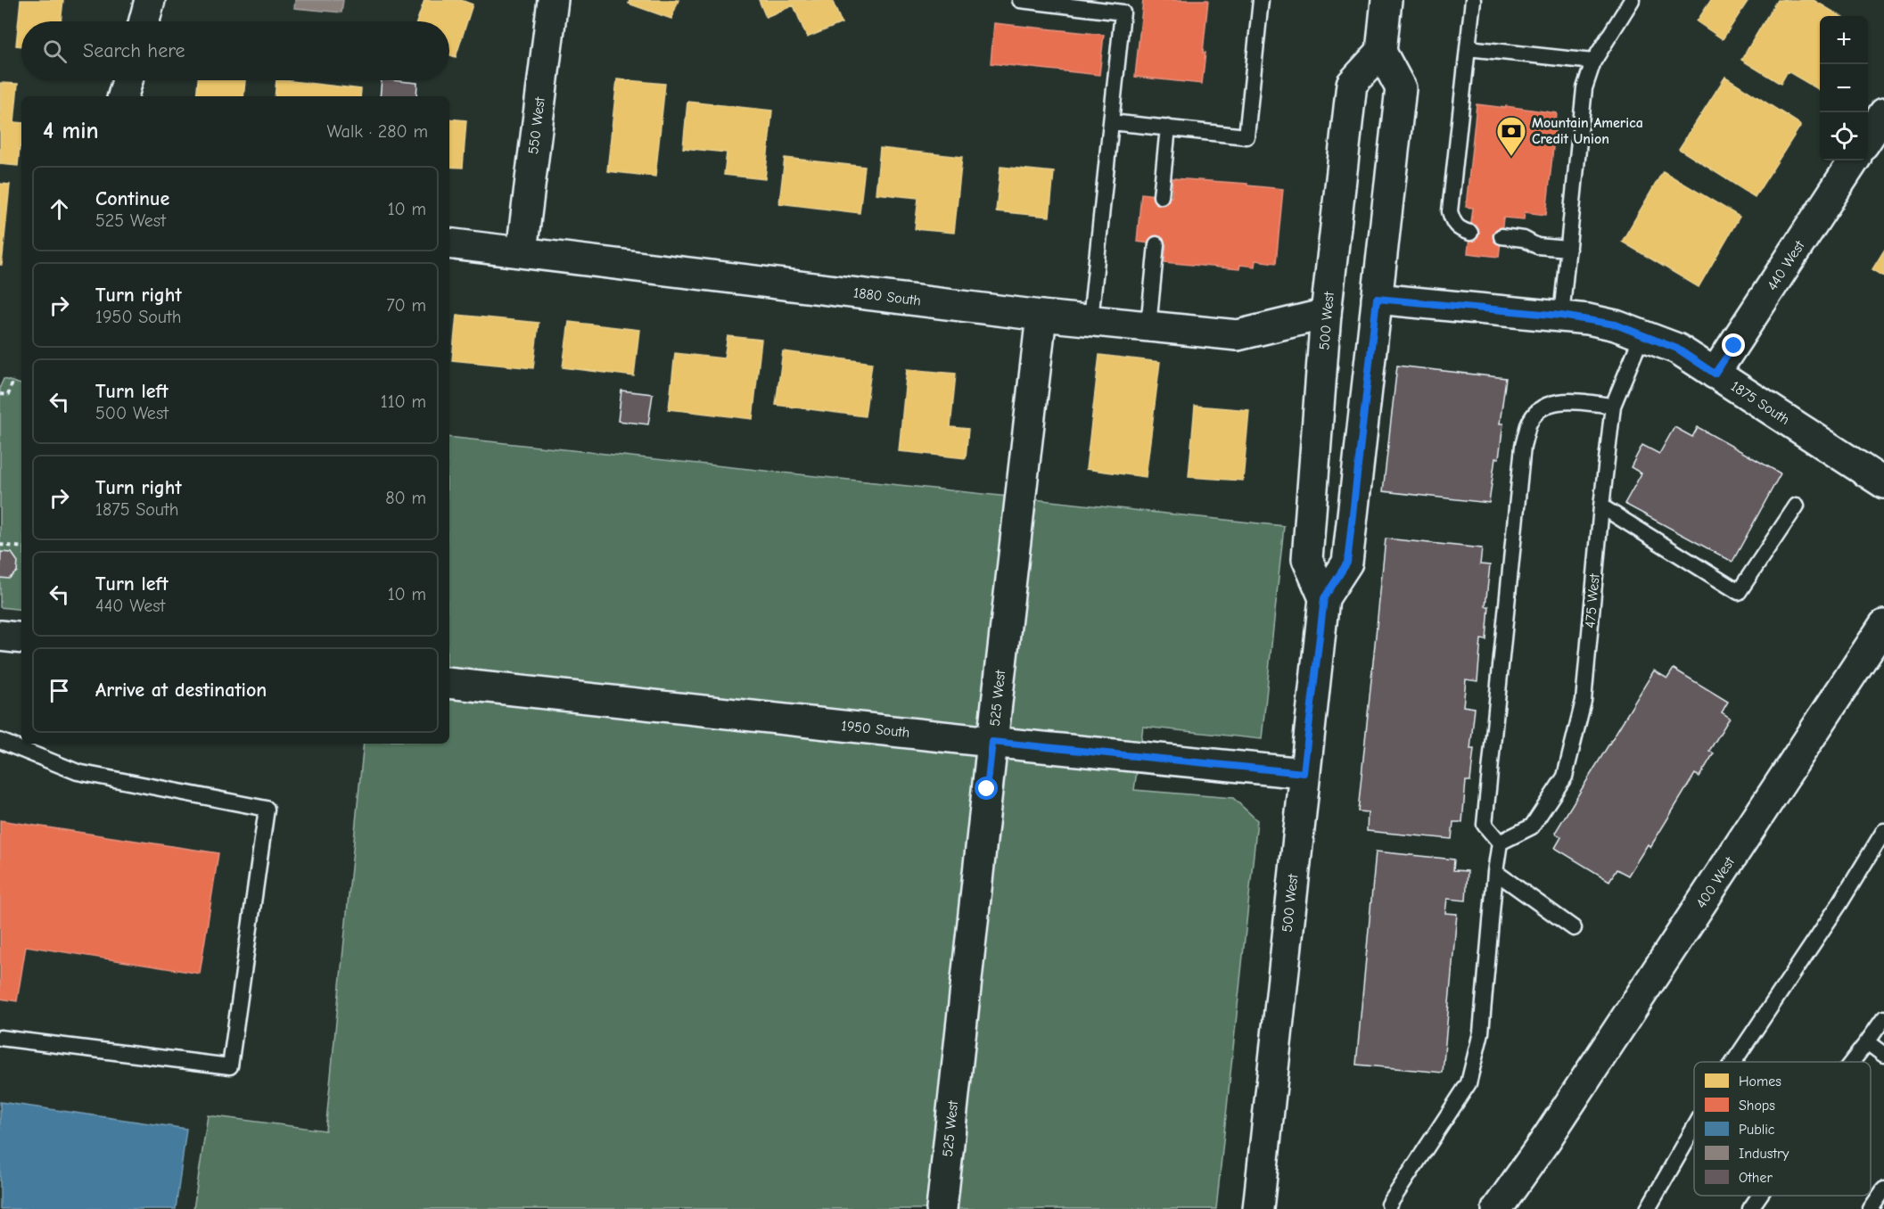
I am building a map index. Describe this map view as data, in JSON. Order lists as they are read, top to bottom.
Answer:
{
  "streets": {
    "street": [
      "550 West",
      "440 West",
      "1880 South",
      "500 West",
      "1875 South",
      "525 West",
      "1950 South",
      "400 West"
    ],
    "lane": ["475 West"]
  },
  "crossings": [
    ["550 West", "1880 South"],
    ["440 West", "1875 South"],
    ["1880 South", "500 West"],
    ["1880 South", "525 West"],
    ["500 West", "1875 South"],
    ["500 West", "1950 South"],
    ["1875 South", "475 West"],
    ["525 West", "1950 South"]
  ],
  "places": {
    "bank": ["Mountain America Credit Union"]
  },
  "legend": [
    "Homes",
    "Shops",
    "Public",
    "Industry",
    "Other"
  ],
  "page": {
    "map_buttons": ["+", "−"],
    "search": "Search here",
    "heading": ["4 min", "Walk · 280 m"],
    "list": [
      ["Continue", "525 West", "10 m"],
      ["Turn right", "1950 South", "70 m"],
      ["Turn left", "500 West", "110 m"],
      ["Turn right", "1875 South", "80 m"],
      ["Turn left", "440 West", "10 m"],
      "Arrive at destination"
    ]
  }
}
